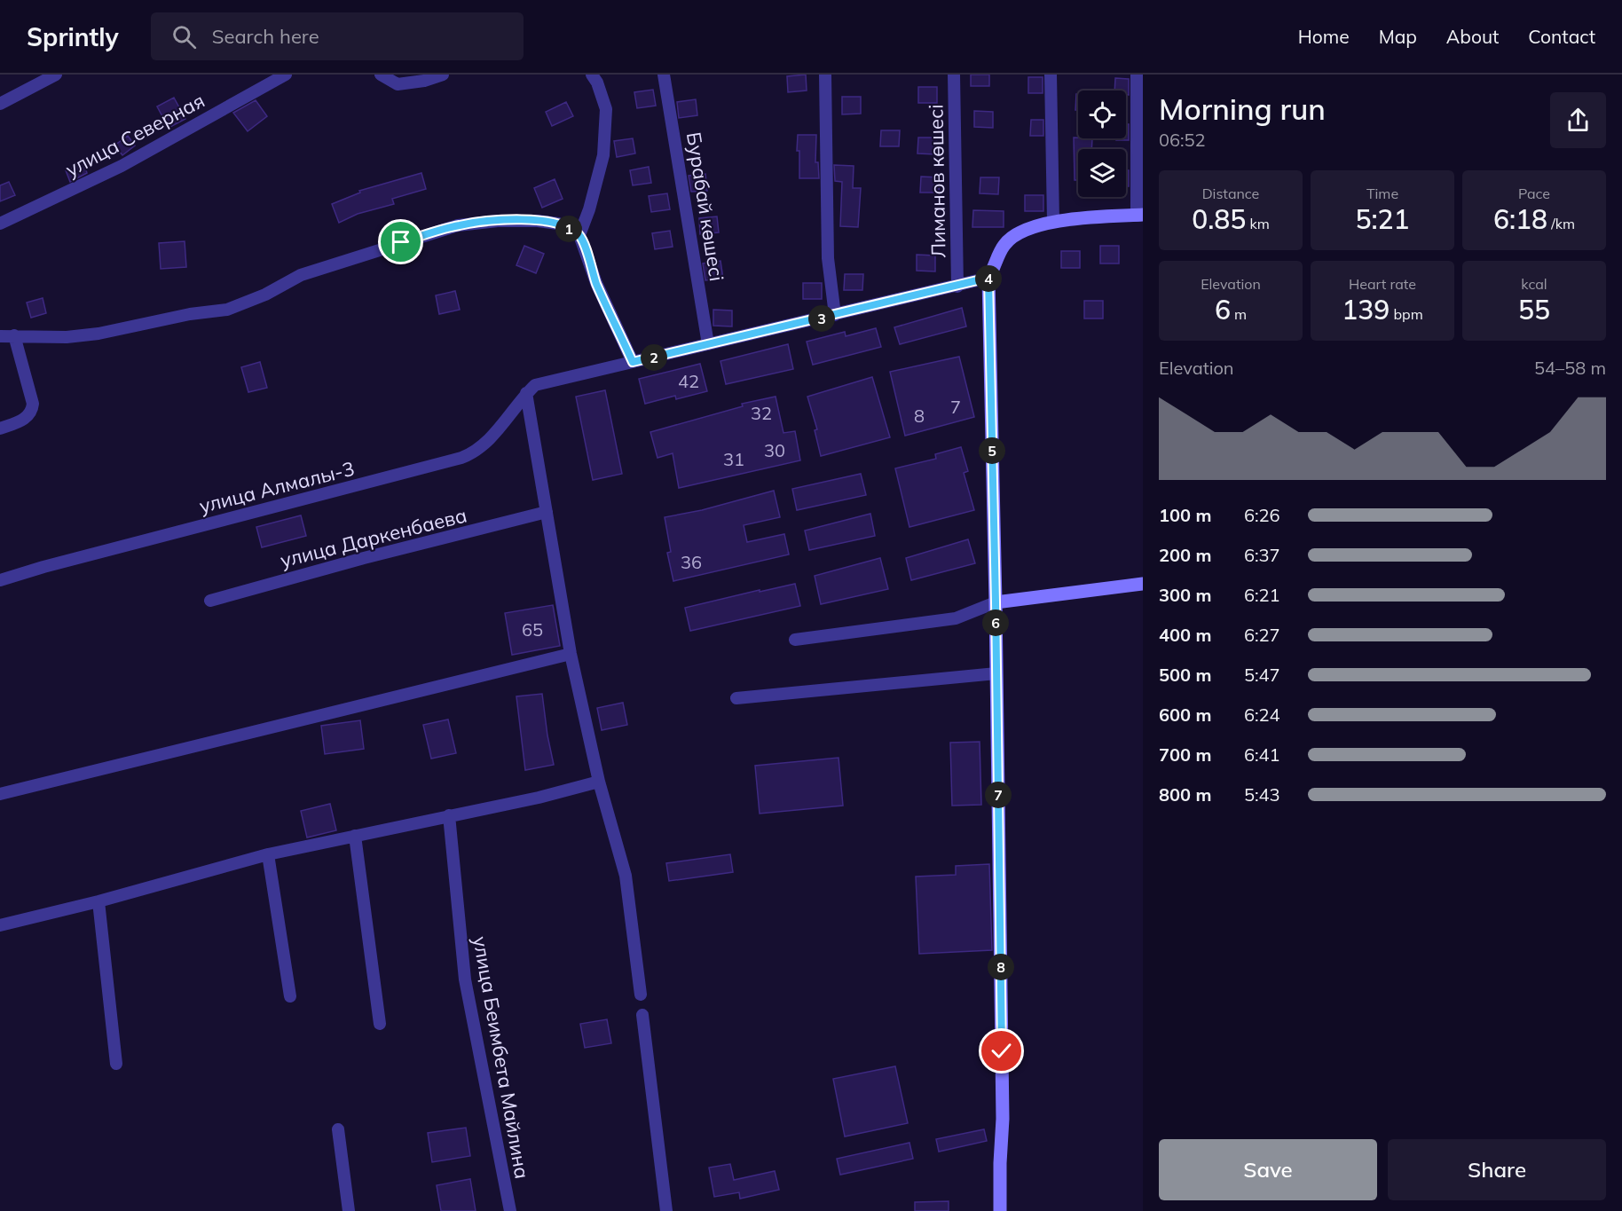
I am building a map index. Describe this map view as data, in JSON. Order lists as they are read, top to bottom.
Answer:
{
  "streets": {
    "street": [
      "улица Северная",
      "Лиманов көшесі",
      "Бурабай көшесі",
      "улица Алмалы-3",
      "улица Даркенбаева",
      "улица Беимбета Майлина"
    ]
  },
  "house_numbers": [
    "42",
    "7",
    "32",
    "8",
    "30",
    "31",
    "36",
    "65"
  ],
  "page": {
    "header": "Sprintly",
    "search": "Search here",
    "nav": [
      "Home",
      "Map",
      "About",
      "Contact"
    ],
    "heading": ["Morning run", "06:52"],
    "stats": [
      ["Distance", "0.85 km"],
      ["Time", "5:21"],
      ["Pace", "6:18 /km"],
      ["Elevation", "6 m"],
      ["Heart rate", "139 bpm"],
      ["kcal", "55"]
    ],
    "pins": [
      "1",
      "4",
      "3",
      "2",
      "5",
      "6",
      "7",
      "8"
    ],
    "chart": ["Elevation", "54–58 m"],
    "list": [
      {
        "name": "100 m",
        "note": "6:26"
      },
      {
        "name": "200 m",
        "note": "6:37"
      },
      {
        "name": "300 m",
        "note": "6:21"
      },
      {
        "name": "400 m",
        "note": "6:27"
      },
      {
        "name": "500 m",
        "note": "5:47"
      },
      {
        "name": "600 m",
        "note": "6:24"
      },
      {
        "name": "700 m",
        "note": "6:41"
      },
      {
        "name": "800 m",
        "note": "5:43"
      }
    ],
    "buttons": ["Save", "Share"]
  }
}
